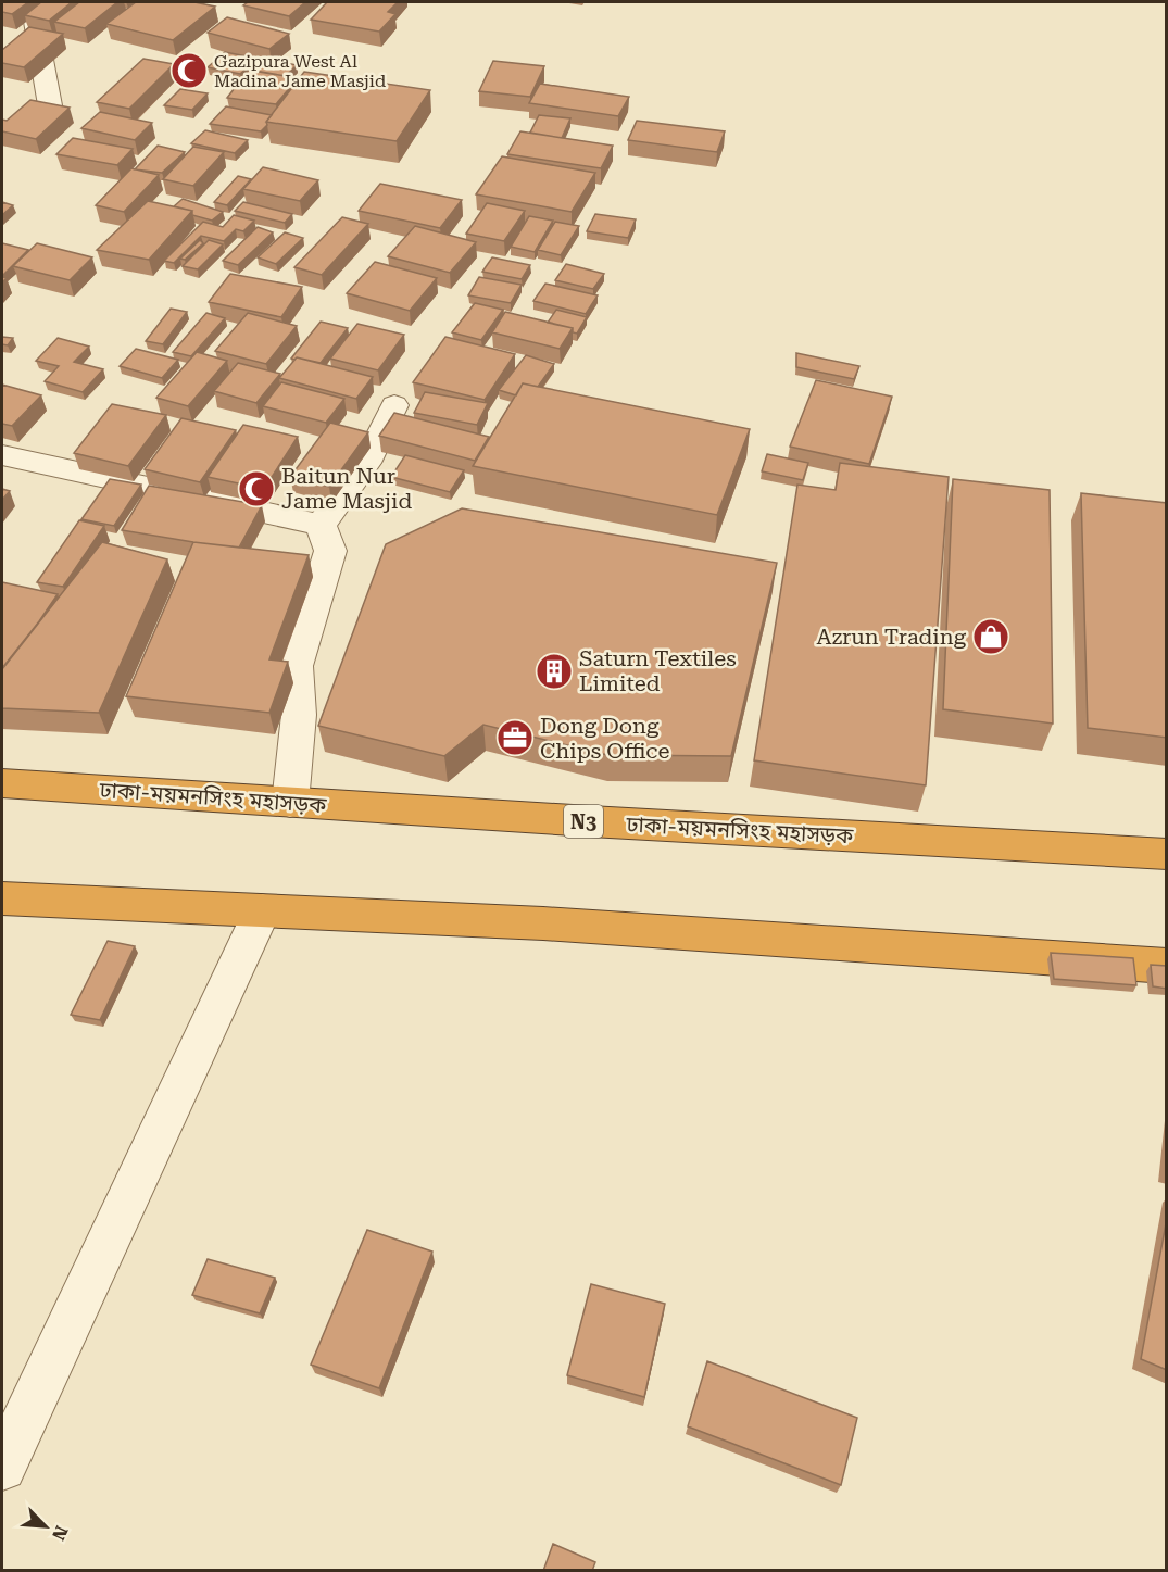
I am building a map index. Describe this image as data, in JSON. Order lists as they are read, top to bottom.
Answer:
{
  "streets": {
    "highway": ["ঢাকা-ময়মনসিংহ মহাসড়ক", "N3"]
  },
  "places": {
    "mosque": ["Gazipura West Al Madina Jame Masjid", "Baitun Nur Jame Masjid"],
    "shop": ["Azrun Trading"],
    "building": ["Saturn Textiles Limited"],
    "office": ["Dong Dong Chips Office"]
  },
  "north": "bottom right"
}
